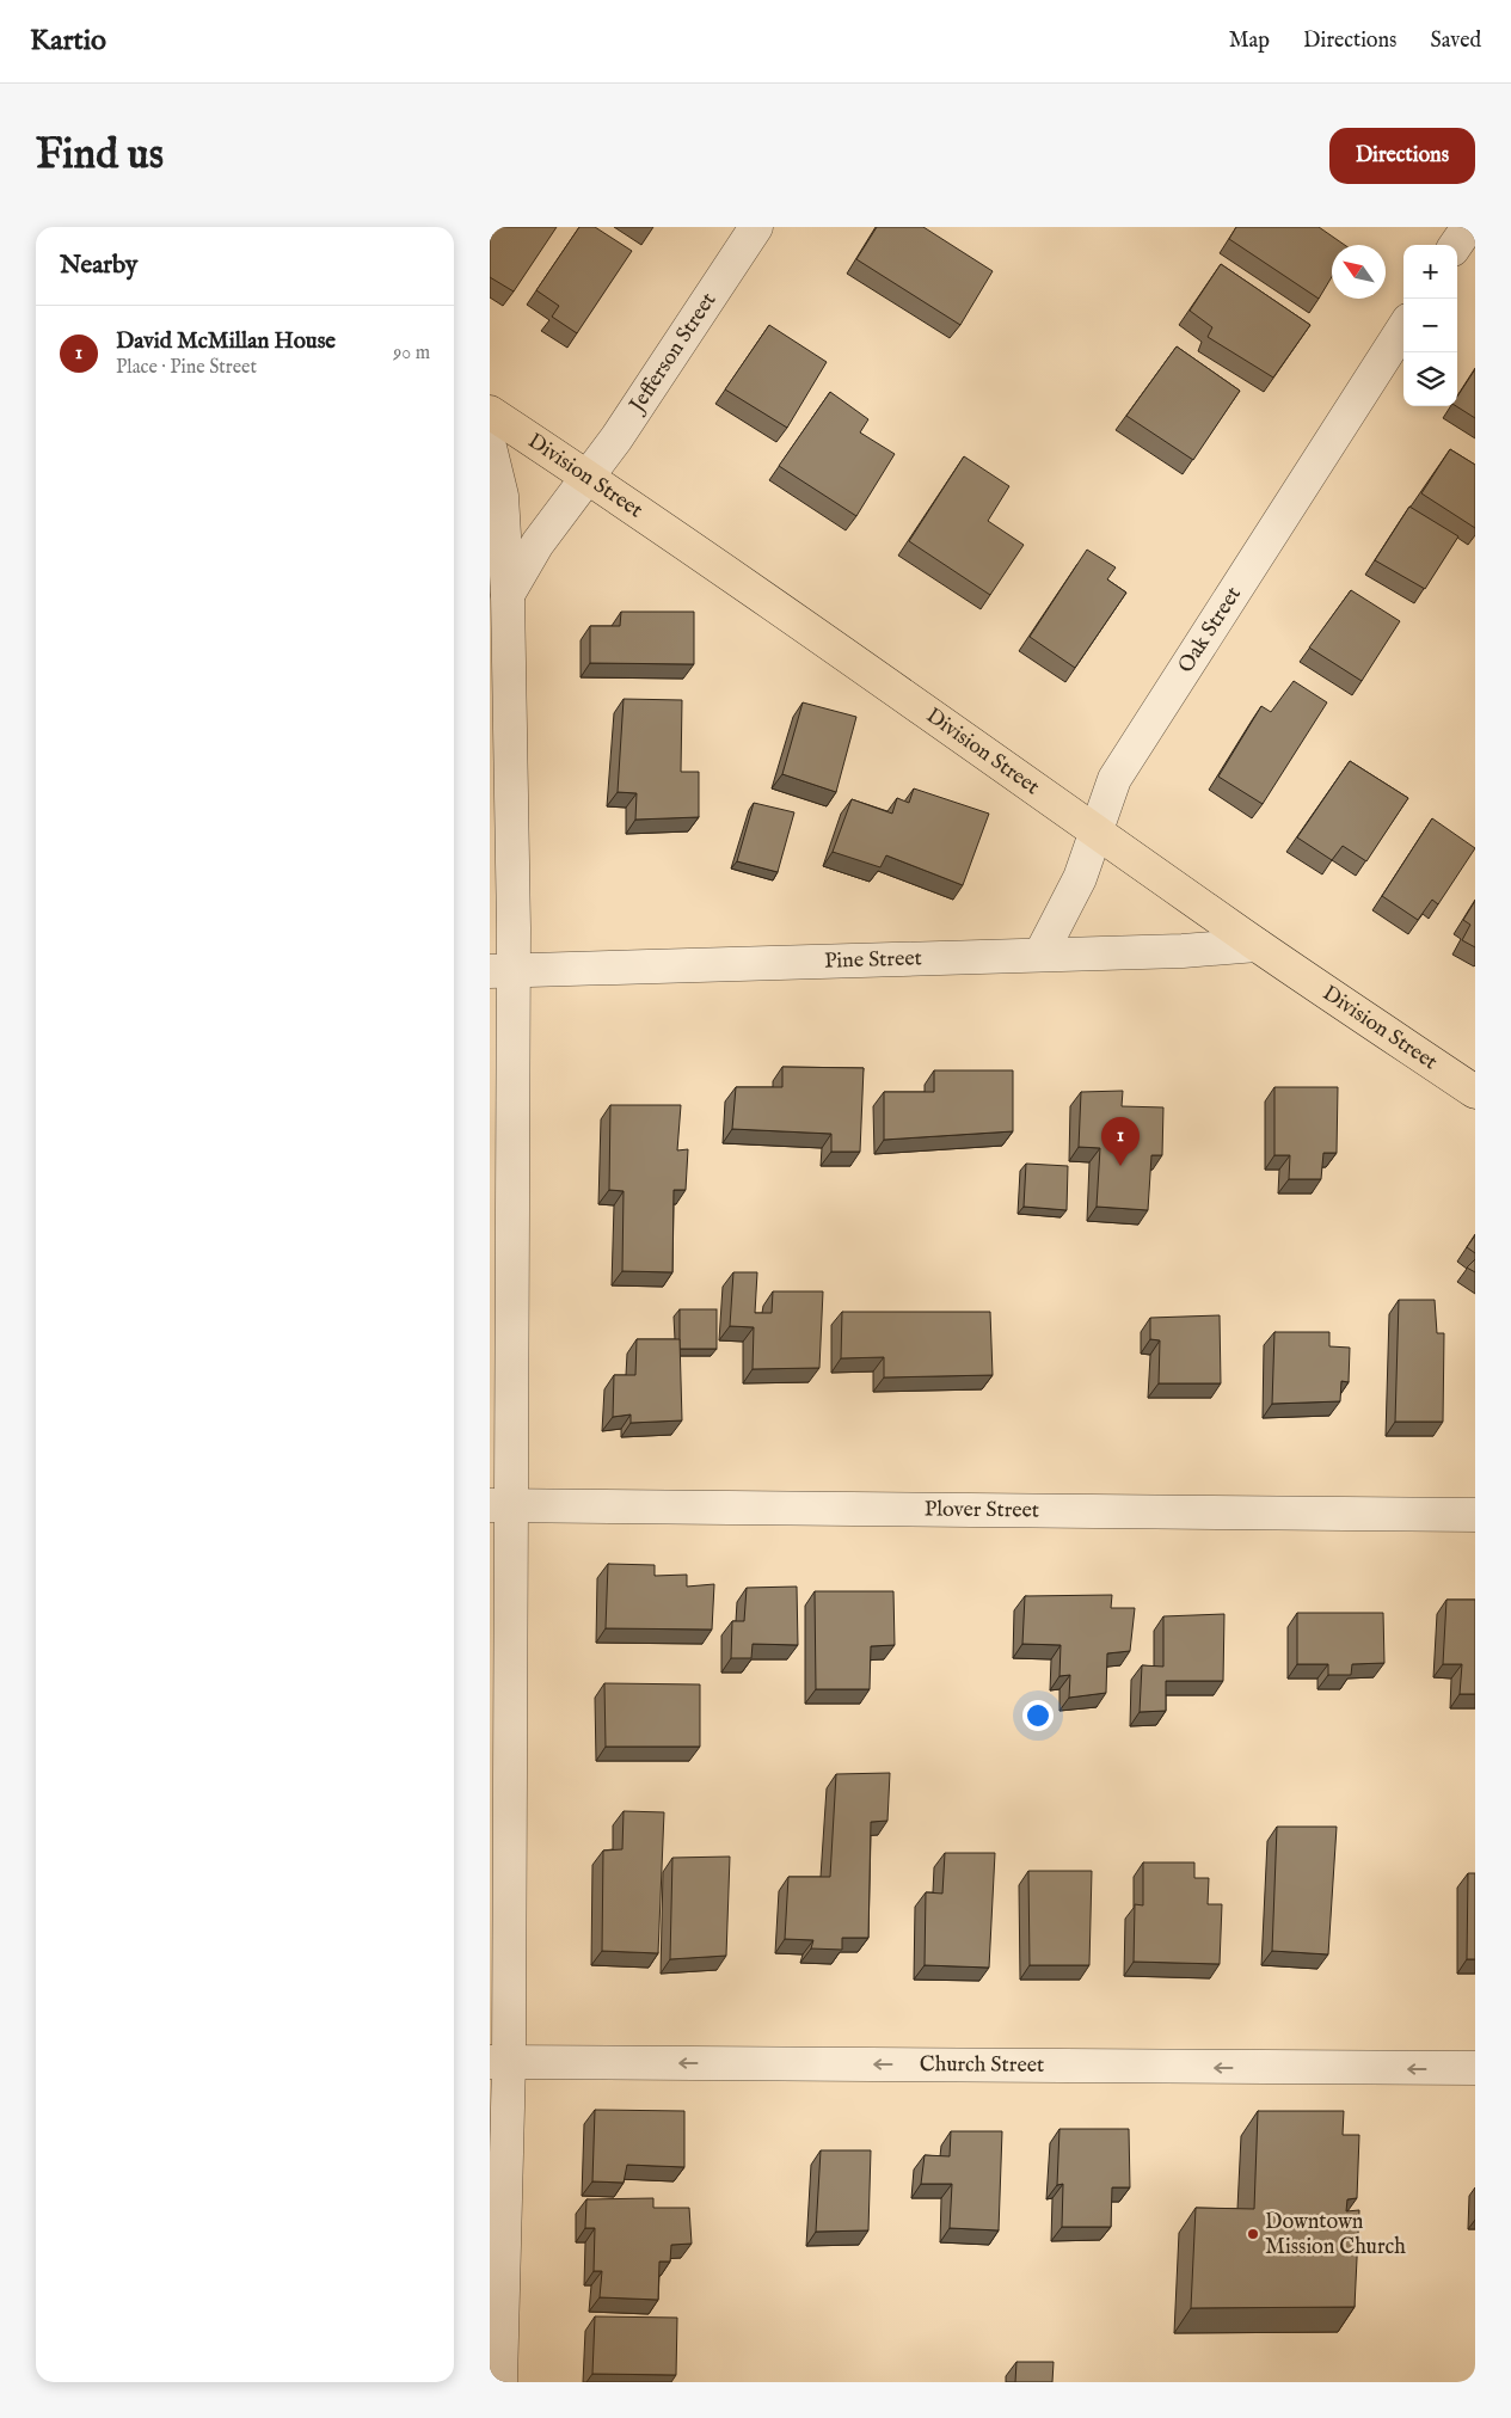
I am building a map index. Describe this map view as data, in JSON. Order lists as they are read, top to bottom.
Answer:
{
  "streets": {
    "main road": ["Division Street"],
    "street": [
      "Jefferson Street",
      "Oak Street",
      "Pine Street",
      "Plover Street",
      "Church Street"
    ]
  },
  "crossings": [
    ["Jefferson Street", "Division Street"],
    ["Division Street", "Oak Street"],
    ["Division Street", "Pine Street"],
    ["Oak Street", "Pine Street"]
  ],
  "one_way": ["Church Street"],
  "places": ["Downtown Mission Church"],
  "north": "top left",
  "page": {
    "header": "Kartio",
    "nav": ["Map", "Directions", "Saved"],
    "buttons": "Directions",
    "title": "Find us",
    "heading": "Nearby",
    "map_buttons": ["+", "−"],
    "list": [
      {
        "mark": "1",
        "name": "David McMillan House",
        "note": "Place · Pine Street",
        "value": "90 m"
      }
    ],
    "pins": "1"
  }
}
